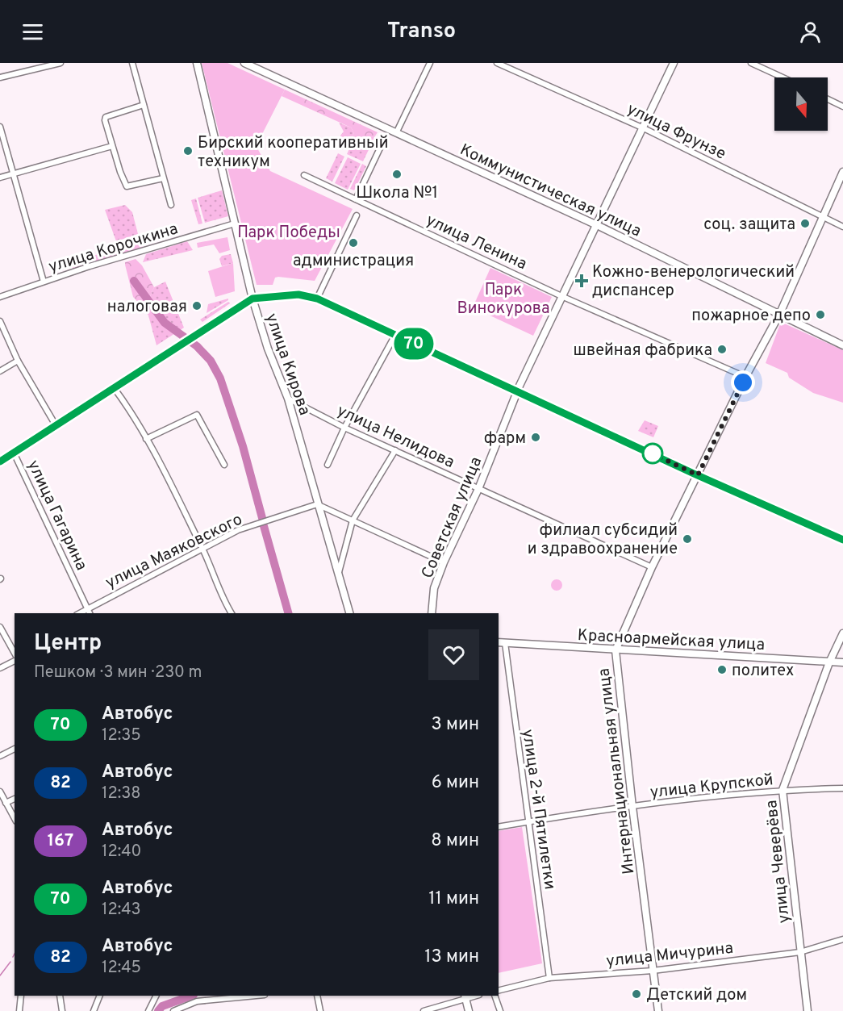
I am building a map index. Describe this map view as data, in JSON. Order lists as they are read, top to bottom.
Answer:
{
  "streets": {
    "street": [
      "улица Фрунзе",
      "Коммунистическая улица",
      "улица Ленина",
      "улица Корочкина",
      "улица Кирова",
      "улица Нелидова",
      "улица Гагарина",
      "Советская улица",
      "улица Маяковского",
      "Красноармейская улица",
      "Интернациональная улица",
      "улица Крупской",
      "улица 2-й Пятилетки",
      "улица Чеверёва",
      "улица Мичурина"
    ]
  },
  "crossings": [
    ["улица Фрунзе", "Советская улица"],
    ["улица Фрунзе", "Интернациональная улица"],
    ["Коммунистическая улица", "Советская улица"],
    ["Коммунистическая улица", "Интернациональная улица"],
    ["улица Ленина", "Советская улица"],
    ["улица Ленина", "Интернациональная улица"],
    ["улица Корочкина", "улица Кирова"],
    ["улица Кирова", "улица Нелидова"],
    ["улица Кирова", "улица Маяковского"],
    ["улица Нелидова", "Советская улица"],
    ["улица Нелидова", "Интернациональная улица"],
    ["улица Гагарина", "улица Маяковского"],
    ["Красноармейская улица", "Интернациональная улица"],
    ["Красноармейская улица", "улица 2-й Пятилетки"],
    ["Красноармейская улица", "улица Чеверёва"],
    ["Интернациональная улица", "улица Крупской"],
    ["Интернациональная улица", "улица Мичурина"],
    ["улица Крупской", "улица 2-й Пятилетки"],
    ["улица Крупской", "улица Чеверёва"],
    ["улица 2-й Пятилетки", "улица Мичурина"],
    ["улица Чеверёва", "улица Мичурина"]
  ],
  "parks": ["Парк Победы", "Парк Винокурова"],
  "places": {
    "other": [
      "Бирский кооперативный техникум",
      "Школа №1",
      "соц. защита",
      "администрация",
      "налоговая",
      "пожарное депо",
      "швейная фабрика",
      "фарм",
      "филиал субсидий и здравоохранение",
      "политех",
      "Детский дом"
    ],
    "health": ["Кожно-венерологический диспансер"]
  },
  "lines": ["bus line 70"],
  "north": "bottom",
  "page": {
    "header": "Transo",
    "on_map": "70",
    "heading": ["Центр", "Пешком · 3 мин · 230 m"],
    "list": [
      {
        "mark": "70",
        "name": "Автобус",
        "note": "12:35",
        "value": "3 мин"
      },
      {
        "mark": "82",
        "name": "Автобус",
        "note": "12:38",
        "value": "6 мин"
      },
      {
        "mark": "167",
        "name": "Автобус",
        "note": "12:40",
        "value": "8 мин"
      },
      {
        "mark": "70",
        "name": "Автобус",
        "note": "12:43",
        "value": "11 мин"
      },
      {
        "mark": "82",
        "name": "Автобус",
        "note": "12:45",
        "value": "13 мин"
      }
    ]
  }
}
